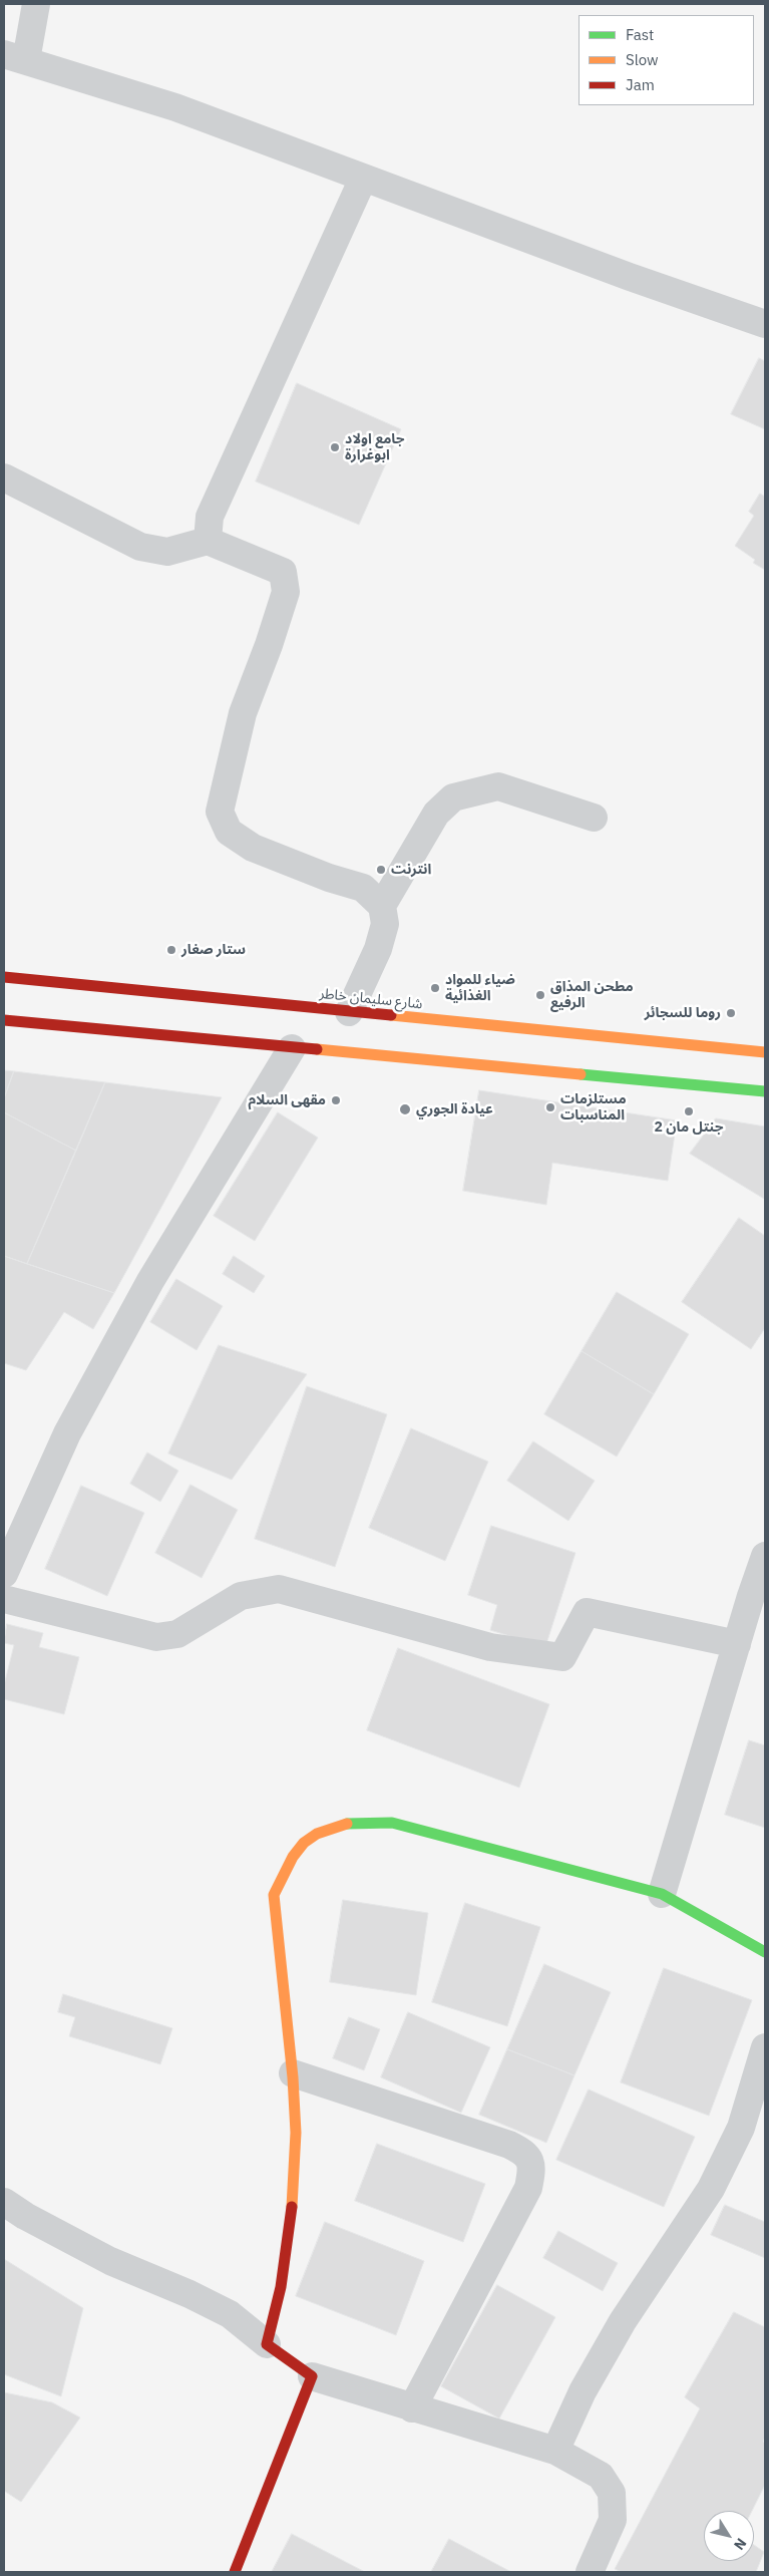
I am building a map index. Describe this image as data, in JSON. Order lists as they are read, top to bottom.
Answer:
{
  "streets": {
    "main road": ["شارع سليمان خاطر"]
  },
  "places": [
    "جامع اولاد ابوغرارة",
    "انترنت",
    "ستار صغار",
    "ضياء للمواد الغذائية",
    "مطحن المذاق الرفيع",
    "روما للسجائر",
    "مقهى السلام",
    "مستلزمات المناسبات",
    "عيادة الجوري",
    "جنتل مان 2"
  ],
  "legend": ["Fast", "Slow", "Jam"],
  "north": "bottom right"
}
